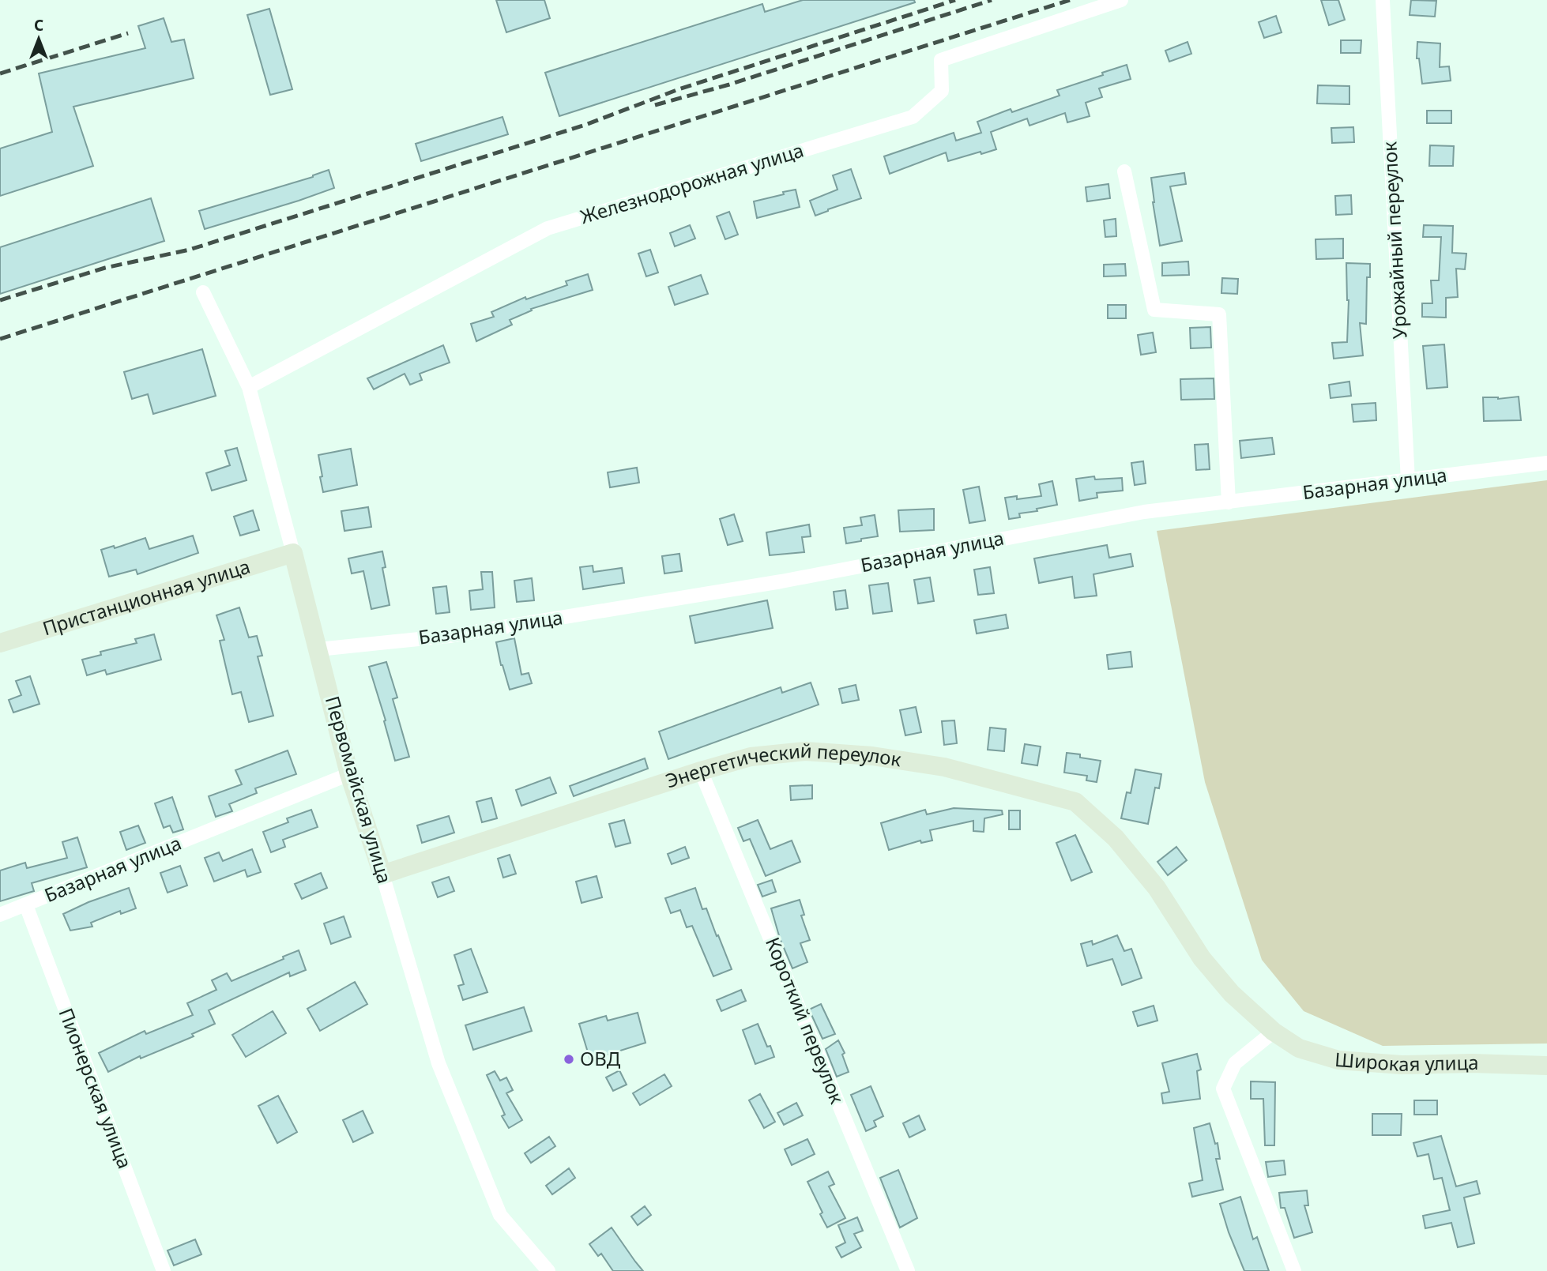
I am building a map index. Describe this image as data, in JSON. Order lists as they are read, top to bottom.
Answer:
{
  "streets": {
    "street": [
      "Железнодорожная улица",
      "Урожайный переулок",
      "Базарная улица",
      "Пристанционная улица",
      "Энергетический переулок",
      "Первомайская улица",
      "Короткий переулок",
      "Широкая улица",
      "Пионерская улица"
    ]
  },
  "crossings": [
    ["Железнодорожная улица", "Первомайская улица"],
    ["Урожайный переулок", "Базарная улица"],
    ["Базарная улица", "Первомайская улица"],
    ["Базарная улица", "Пионерская улица"],
    ["Пристанционная улица", "Первомайская улица"],
    ["Энергетический переулок", "Первомайская улица"],
    ["Энергетический переулок", "Короткий переулок"],
    ["Энергетический переулок", "Широкая улица"]
  ],
  "places": ["ОВД"],
  "north": "top"
}
